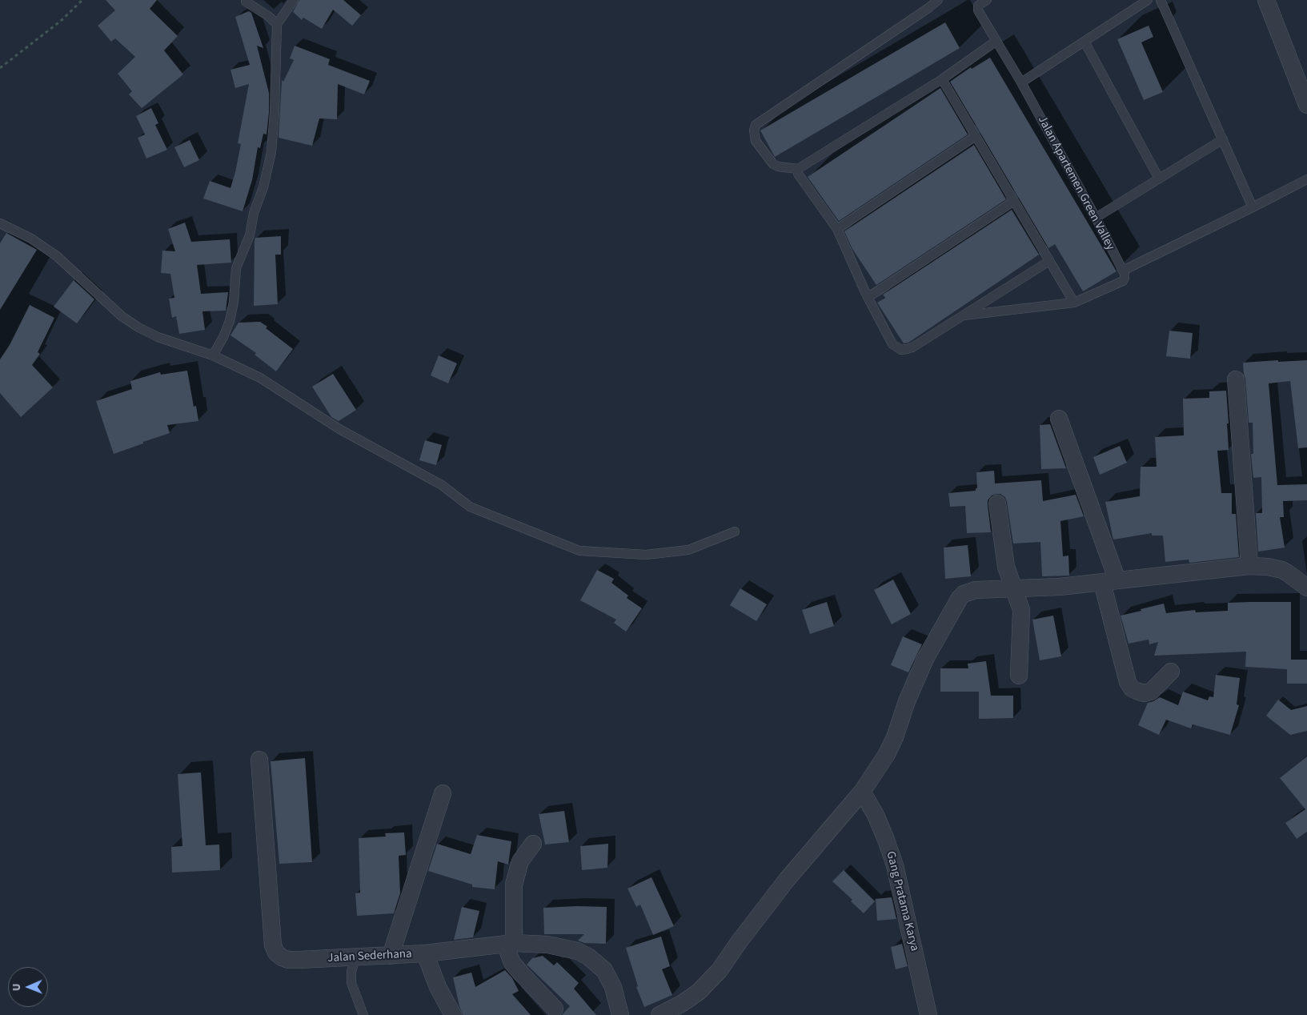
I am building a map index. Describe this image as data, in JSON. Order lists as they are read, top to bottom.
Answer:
{
  "streets": {
    "street": ["Gang Pratama Karya", "Jalan Sederhana"],
    "lane": ["Jalan Apartemen Green Valley"]
  },
  "north": "left"
}
